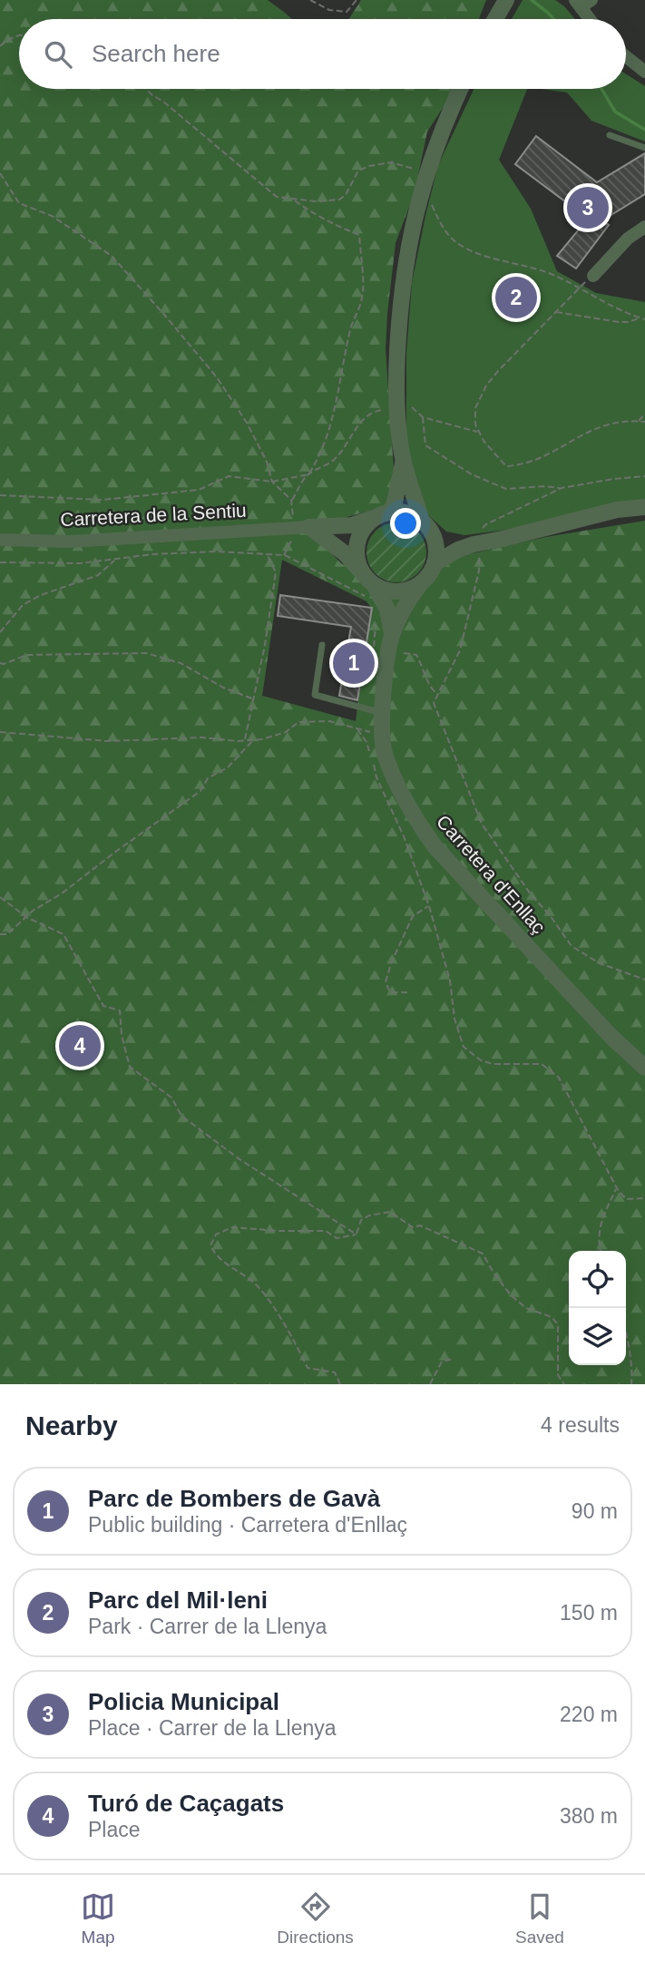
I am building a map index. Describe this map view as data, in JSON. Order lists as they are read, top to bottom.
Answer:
{
  "streets": {
    "street": ["Carretera de la Sentiu", "Carretera d'Enllaç"]
  },
  "crossings": [
    ["Carretera de la Sentiu", "Carretera d'Enllaç"]
  ],
  "page": {
    "search": "Search here",
    "pins": [
      "3",
      "2",
      "1",
      "4"
    ],
    "heading": ["Nearby", "4 results"],
    "list": [
      {
        "mark": "1",
        "name": "Parc de Bombers de Gavà",
        "note": "Public building · Carretera d'Enllaç",
        "value": "90 m"
      },
      {
        "mark": "2",
        "name": "Parc del Mil·leni",
        "note": "Park · Carrer de la Llenya",
        "value": "150 m"
      },
      {
        "mark": "3",
        "name": "Policia Municipal",
        "note": "Place · Carrer de la Llenya",
        "value": "220 m"
      },
      {
        "mark": "4",
        "name": "Turó de Caçagats",
        "note": "Place",
        "value": "380 m"
      }
    ],
    "nav": ["Map", "Directions", "Saved"]
  }
}
